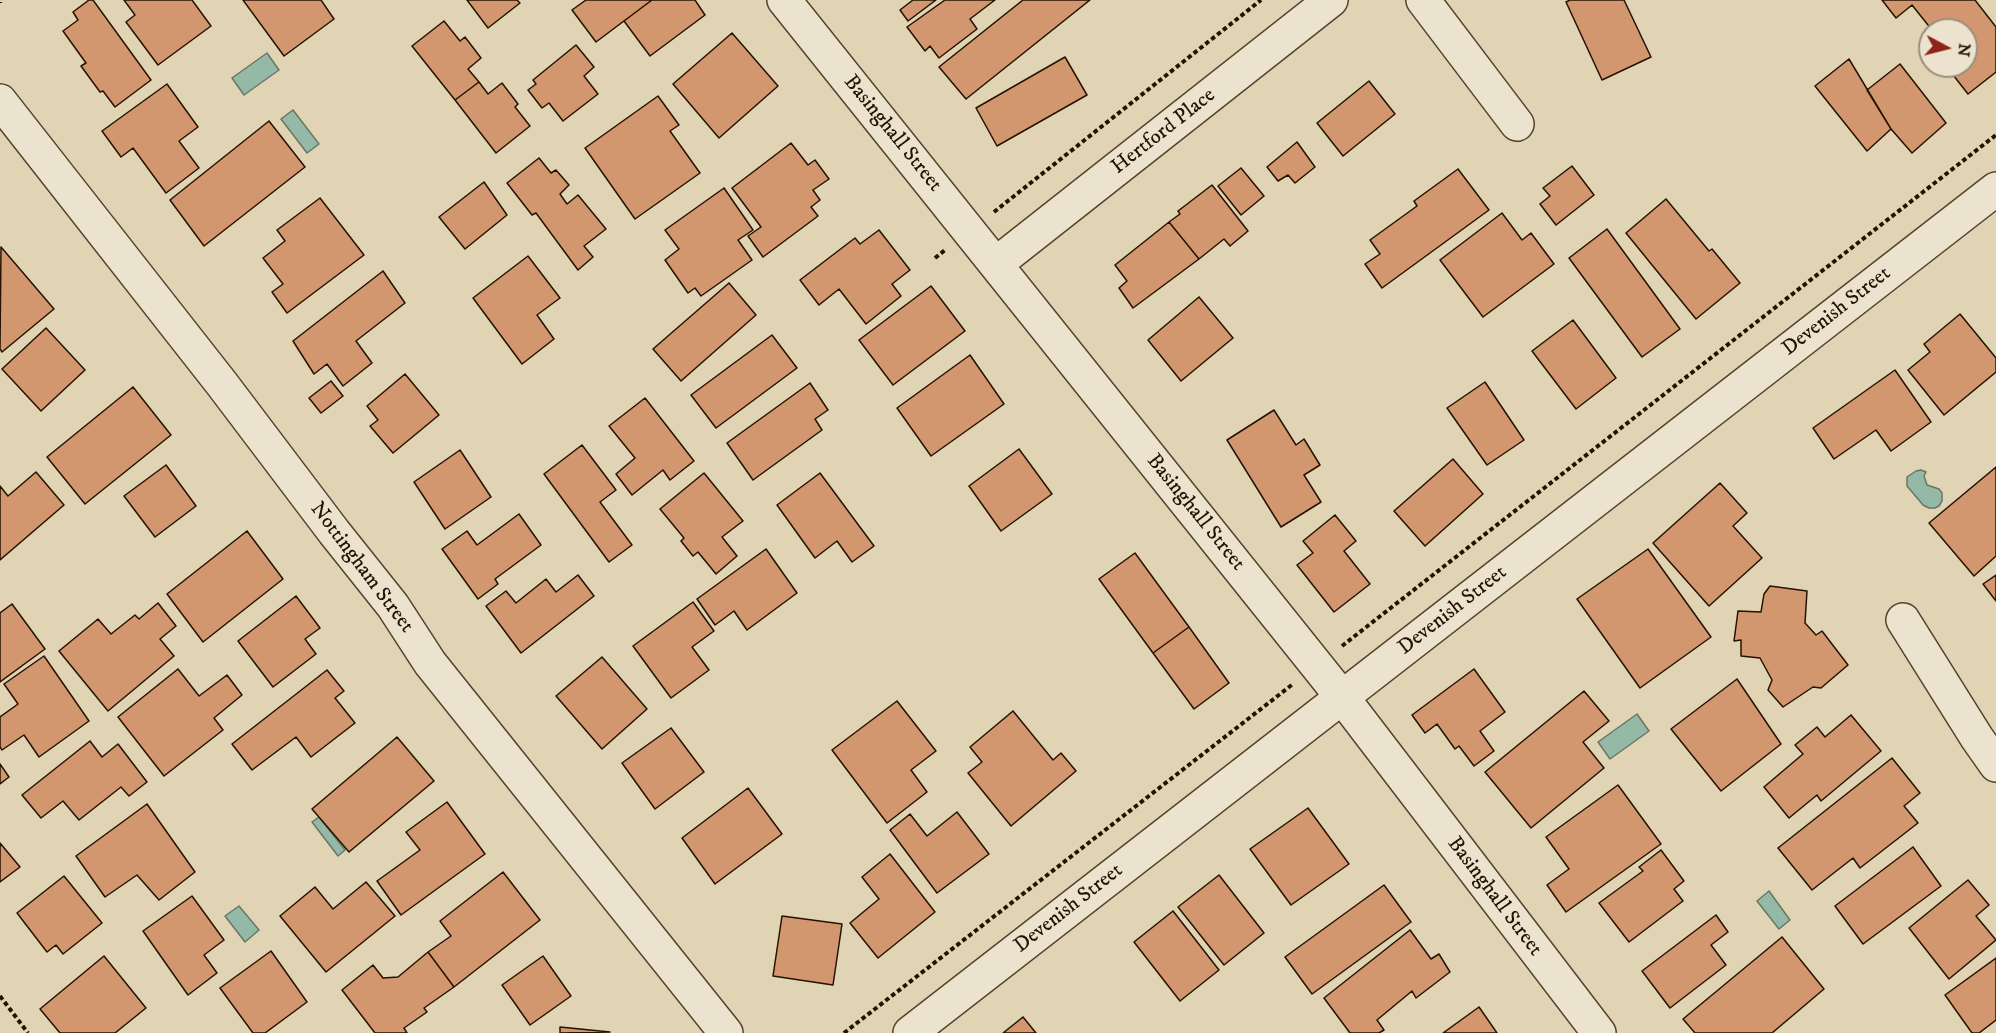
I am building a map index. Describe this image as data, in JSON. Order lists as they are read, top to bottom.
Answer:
{
  "streets": {
    "street": [
      "Hertford Place",
      "Basinghall Street",
      "Devenish Street",
      "Nottingham Street"
    ]
  },
  "crossings": [
    ["Hertford Place", "Basinghall Street"],
    ["Basinghall Street", "Devenish Street"]
  ],
  "north": "right"
}
